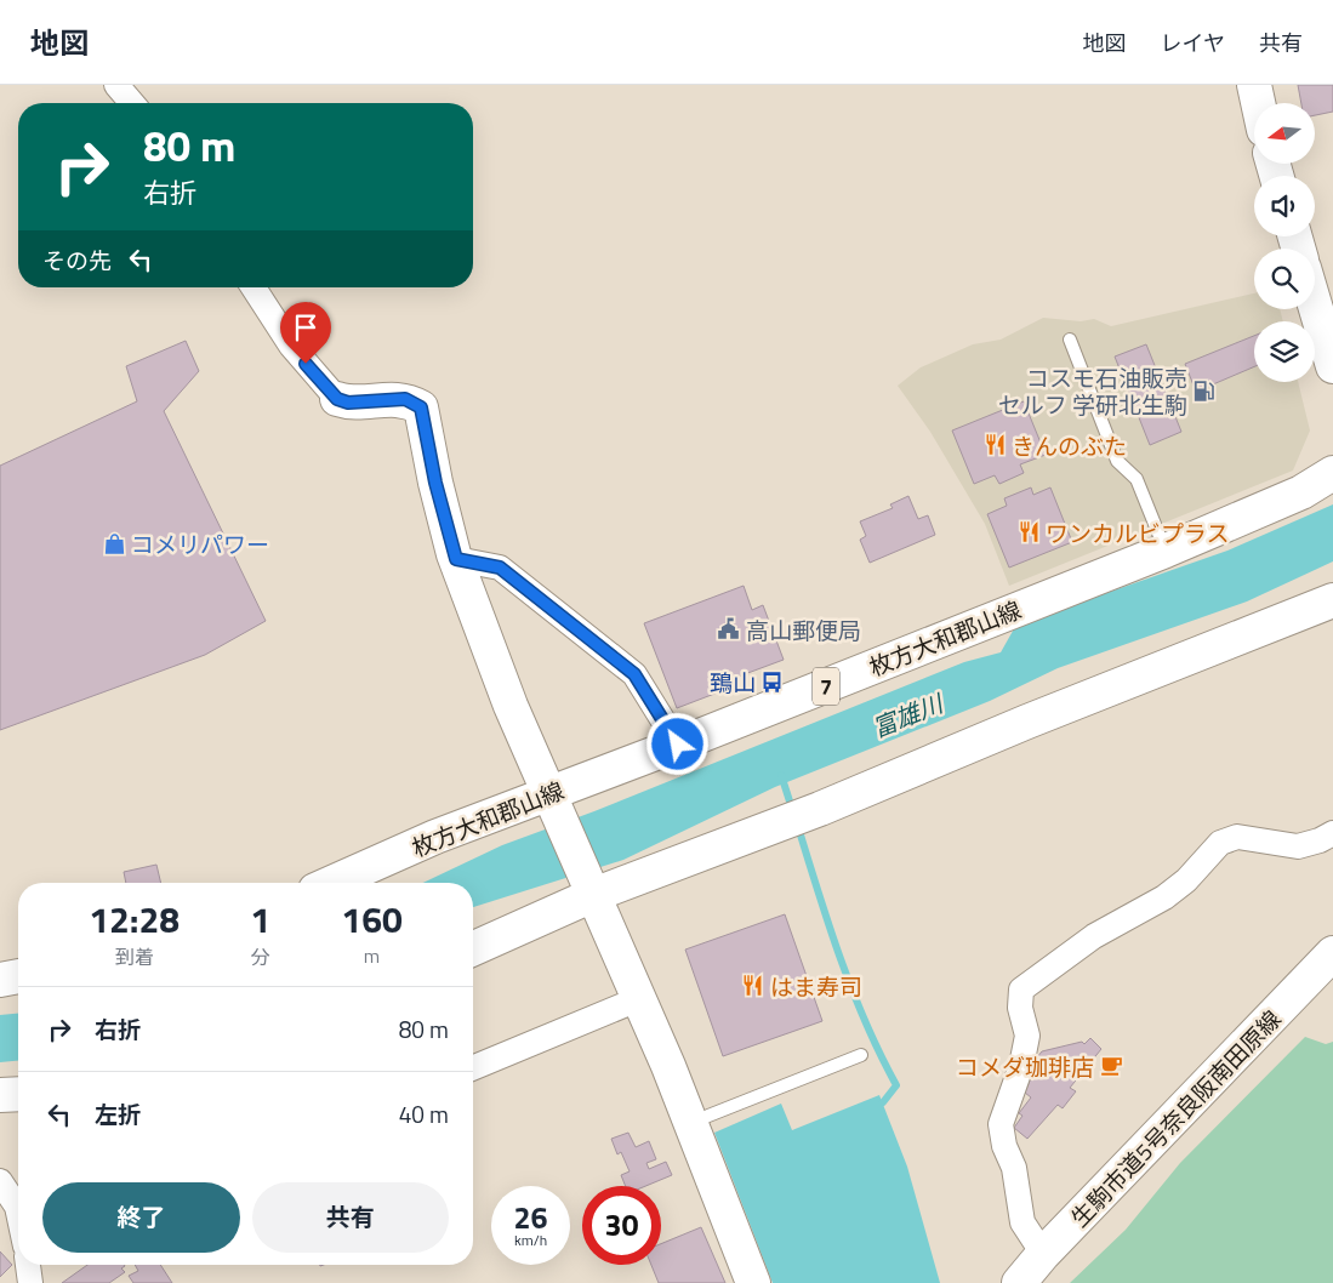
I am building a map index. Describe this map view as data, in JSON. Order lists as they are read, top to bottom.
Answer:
{
  "streets": {
    "main road": ["枚方大和郡山線", "7", "生駒市道5号奈良阪南田原線"]
  },
  "water": ["富雄川"],
  "places": {
    "fuel station": ["コスモ石油販売 セルフ 学研北生駒"],
    "restaurant": ["きんのぶた", "ワンカルビプラス", "はま寿司"],
    "shop": ["コメリパワー"],
    "public building": ["高山郵便局"],
    "bus stop": ["鵄山"],
    "cafe": ["コメダ珈琲店"]
  },
  "north": "left",
  "page": {
    "header": "地図",
    "nav": ["地図", "レイヤ", "共有"],
    "turn": ["80 m", "右折"],
    "then": "その先",
    "eta": [
      "12:28",
      "到着",
      "1",
      "分",
      "160",
      "m"
    ],
    "list": [
      {
        "name": "右折",
        "value": "80 m"
      },
      {
        "name": "左折",
        "value": "40 m"
      }
    ],
    "buttons": ["終了", "共有"],
    "speed": "26 km/h",
    "limit": "30"
  }
}
